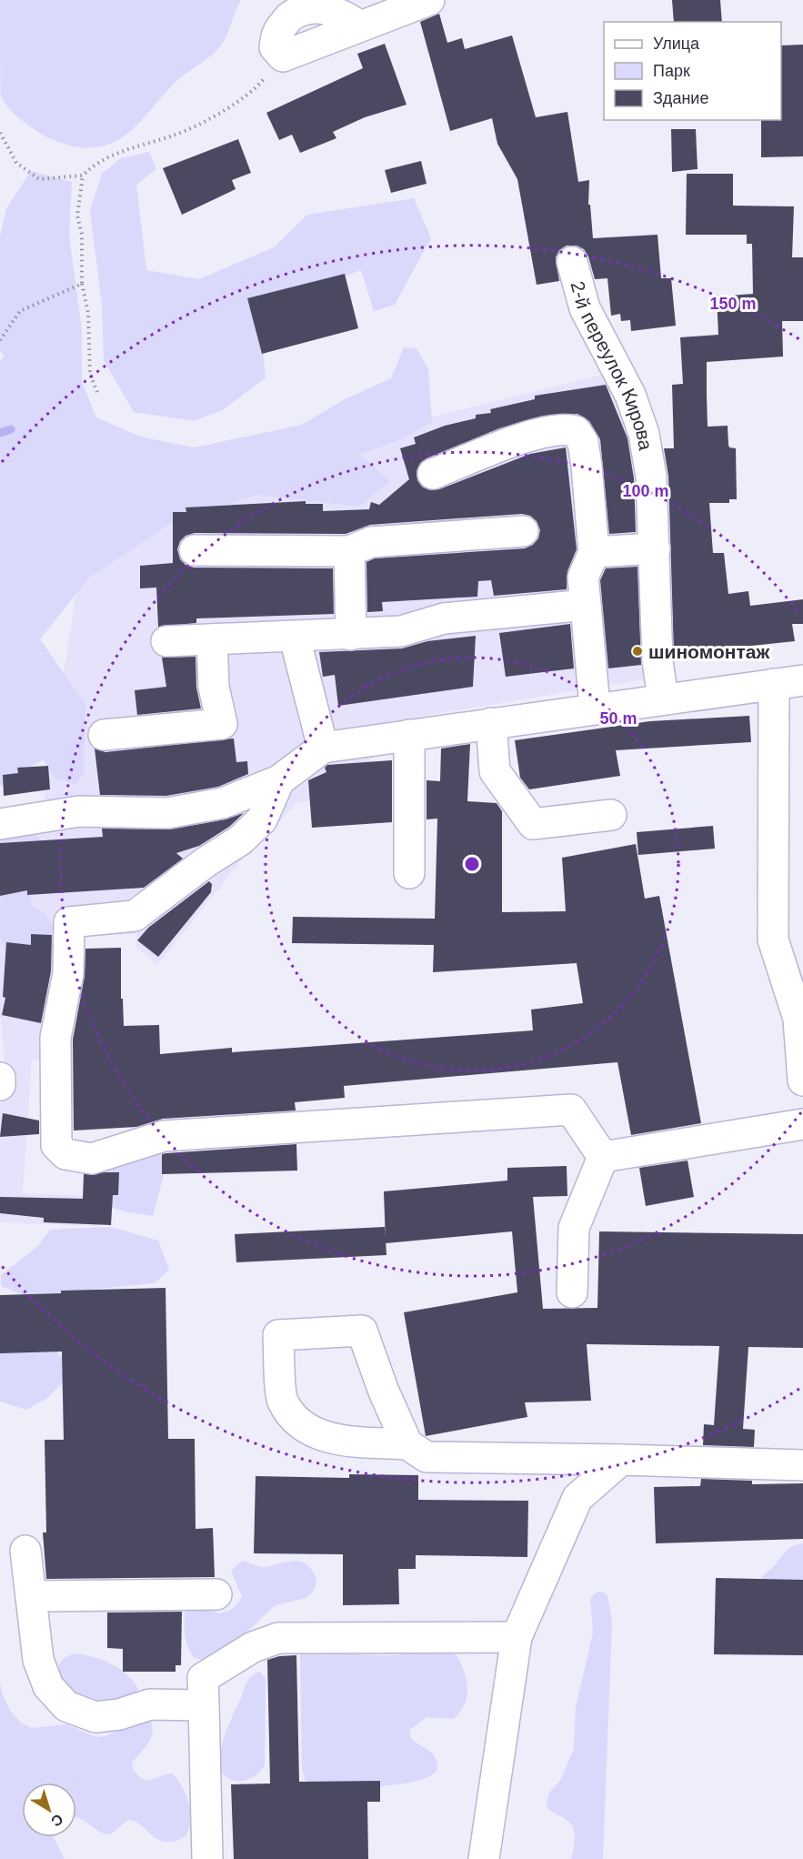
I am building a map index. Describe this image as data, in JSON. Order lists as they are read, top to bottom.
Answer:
{
  "streets": {
    "street": ["2-й переулок Кирова"]
  },
  "places": ["шиномонтаж"],
  "legend": ["Улица", "Парк", "Здание"],
  "north": "bottom right",
  "rings": ["150 m", "100 m", "50 m"]
}
